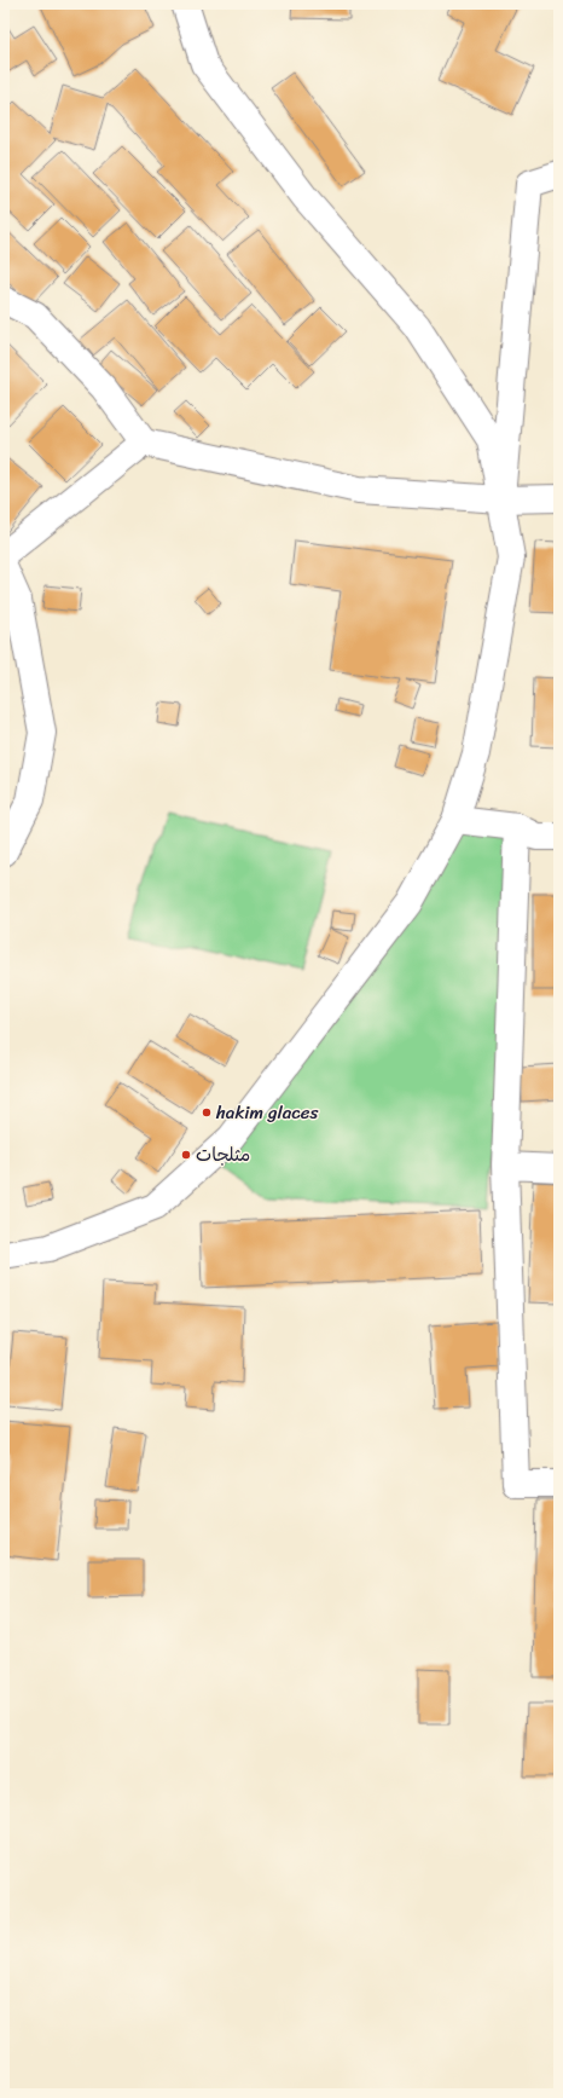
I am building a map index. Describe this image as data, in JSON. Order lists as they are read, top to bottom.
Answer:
{
  "places": ["hakim glaces", "مثلجات"]
}
